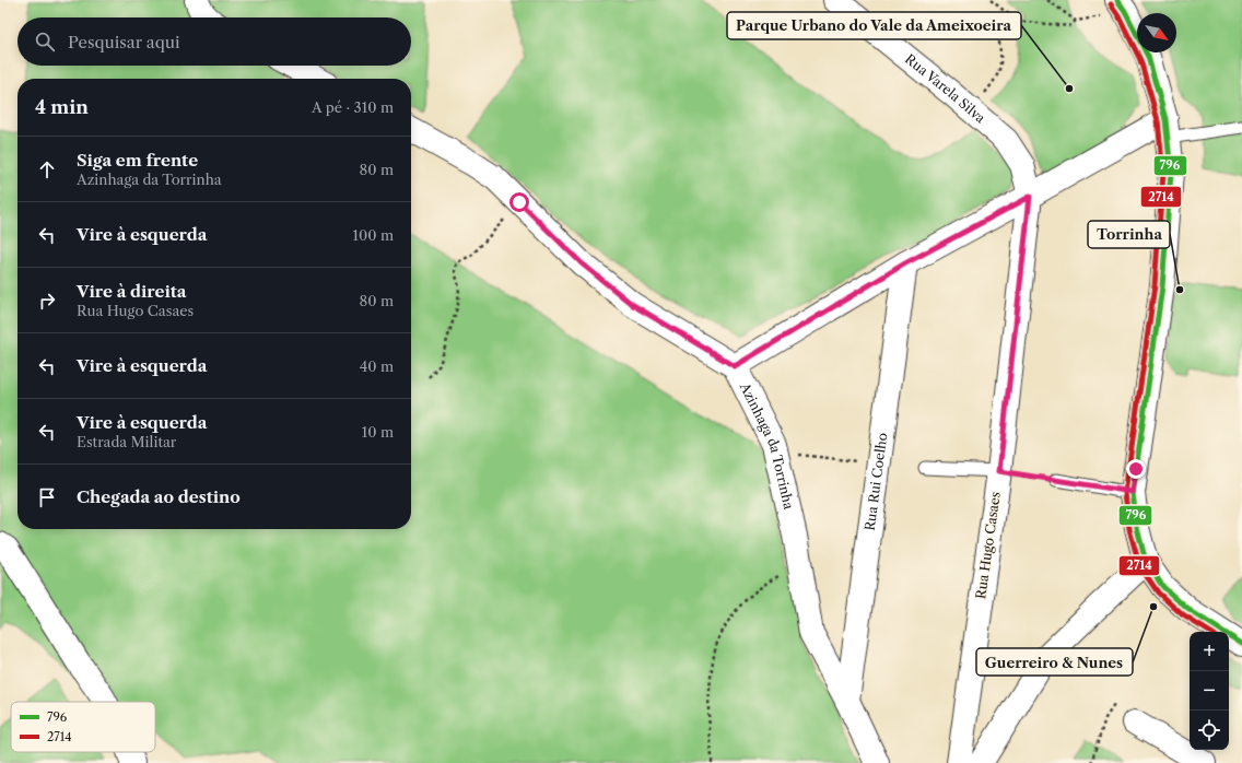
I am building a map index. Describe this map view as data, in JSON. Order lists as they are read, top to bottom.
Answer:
{
  "streets": {
    "street": [
      "Rua Varela Silva",
      "Azinhaga da Torrinha",
      "Rua Rui Coelho",
      "Rua Hugo Casaes"
    ]
  },
  "crossings": [
    ["Rua Varela Silva", "Rua Hugo Casaes"],
    ["Azinhaga da Torrinha", "Rua Rui Coelho"]
  ],
  "places": ["Parque Urbano do Vale da Ameixoeira", "Torrinha", "Guerreiro & Nunes"],
  "lines": ["transit line 796", "transit line 2714"],
  "legend": ["796", "2714"],
  "north": "bottom right",
  "page": {
    "search": "Pesquisar aqui",
    "heading": ["4 min", "A pé · 310 m"],
    "list": [
      ["Siga em frente", "Azinhaga da Torrinha", "80 m"],
      ["Vire à esquerda", "100 m"],
      ["Vire à direita", "Rua Hugo Casaes", "80 m"],
      ["Vire à esquerda", "40 m"],
      ["Vire à esquerda", "Estrada Militar", "10 m"],
      "Chegada ao destino"
    ],
    "map_buttons": ["+", "−"]
  }
}
